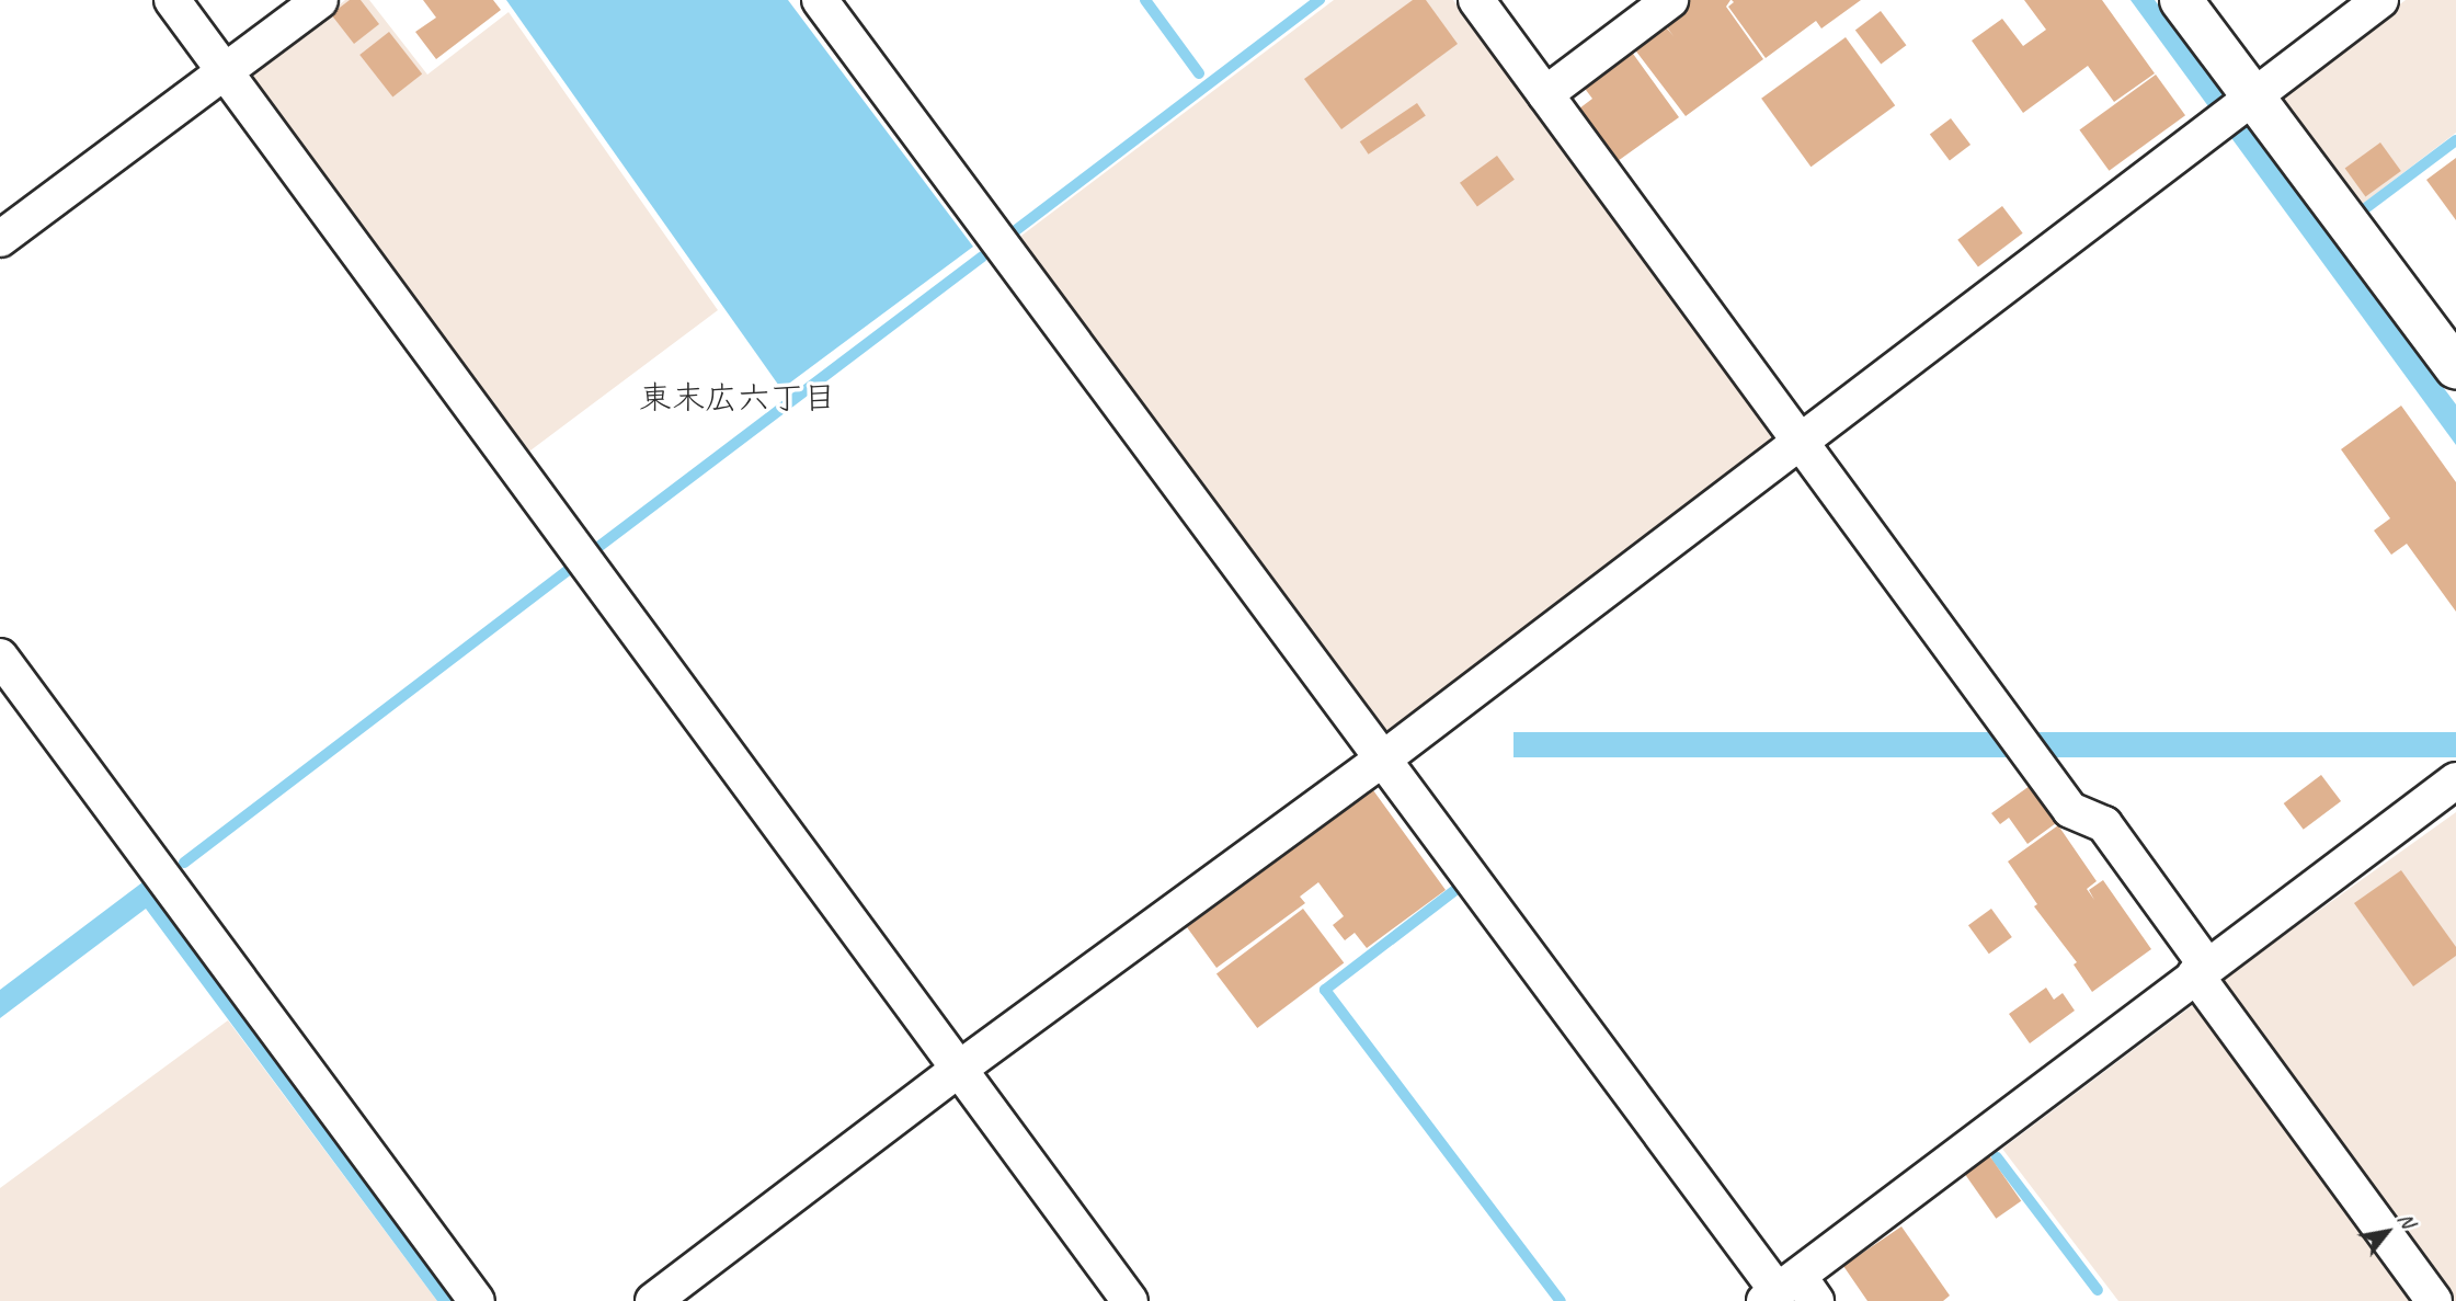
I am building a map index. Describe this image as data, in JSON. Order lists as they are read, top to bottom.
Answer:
{
  "districts": ["東末広六丁目"],
  "north": "top right"
}
